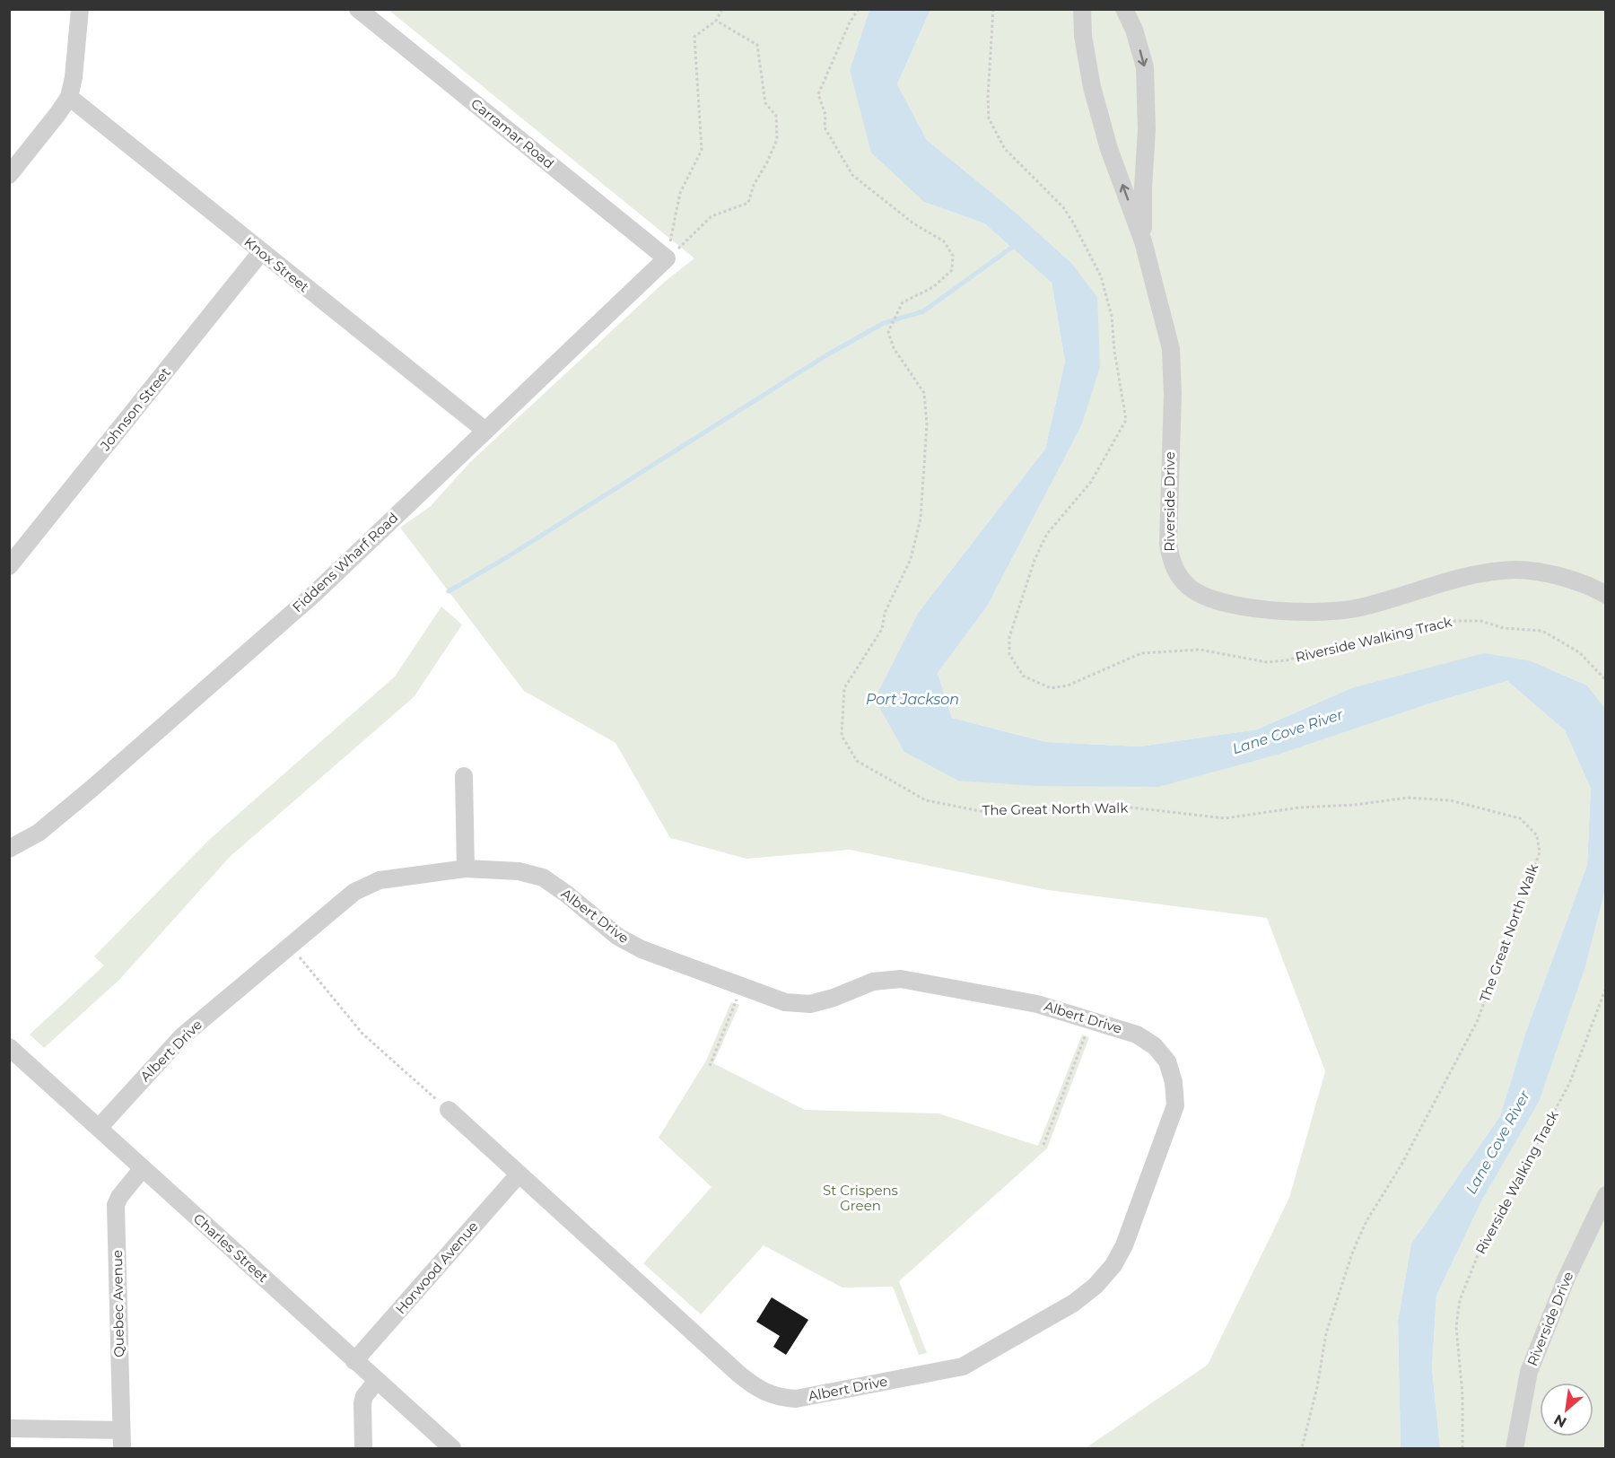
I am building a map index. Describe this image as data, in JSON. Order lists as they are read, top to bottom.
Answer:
{
  "streets": {
    "street": [
      "Carramar Road",
      "Knox Street",
      "Johnson Street",
      "Riverside Drive",
      "Fiddens Wharf Road",
      "Albert Drive",
      "Charles Street",
      "Horwood Avenue",
      "Quebec Avenue"
    ],
    "path": ["Riverside Walking Track", "The Great North Walk"]
  },
  "crossings": [
    ["Carramar Road", "Fiddens Wharf Road"],
    ["Knox Street", "Johnson Street"],
    ["Knox Street", "Fiddens Wharf Road"],
    ["Albert Drive", "Charles Street"],
    ["Albert Drive", "Horwood Avenue"],
    ["Charles Street", "Horwood Avenue"],
    ["Charles Street", "Quebec Avenue"]
  ],
  "water": ["Port Jackson", "Lane Cove River"],
  "parks": ["St Crispens Green"],
  "north": "bottom left"
}
